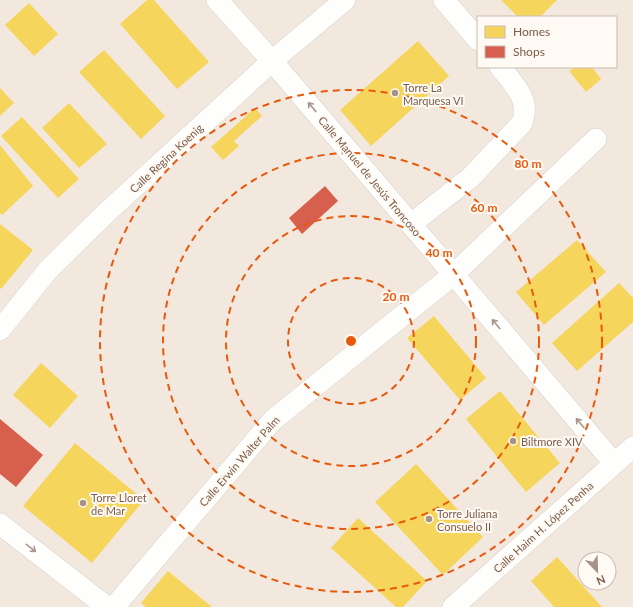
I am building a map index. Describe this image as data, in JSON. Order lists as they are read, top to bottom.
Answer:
{
  "streets": {
    "street": [
      "Calle Regina Koenig",
      "Calle Manuel de Jesús Troncoso",
      "Calle Erwin Walter Palm",
      "Calle Haim H. López Penha"
    ]
  },
  "crossings": [
    ["Calle Regina Koenig", "Calle Manuel de Jesús Troncoso"],
    ["Calle Manuel de Jesús Troncoso", "Calle Erwin Walter Palm"],
    ["Calle Manuel de Jesús Troncoso", "Calle Haim H. López Penha"]
  ],
  "one_way": ["Calle Manuel de Jesús Troncoso"],
  "places": [
    "Torre La Marquesa VI",
    "Biltmore XIV",
    "Torre Lloret de Mar",
    "Torre Juliana Consuelo II"
  ],
  "legend": ["Homes", "Shops"],
  "north": "bottom right",
  "rings": [
    "80 m",
    "60 m",
    "40 m",
    "20 m"
  ]
}
